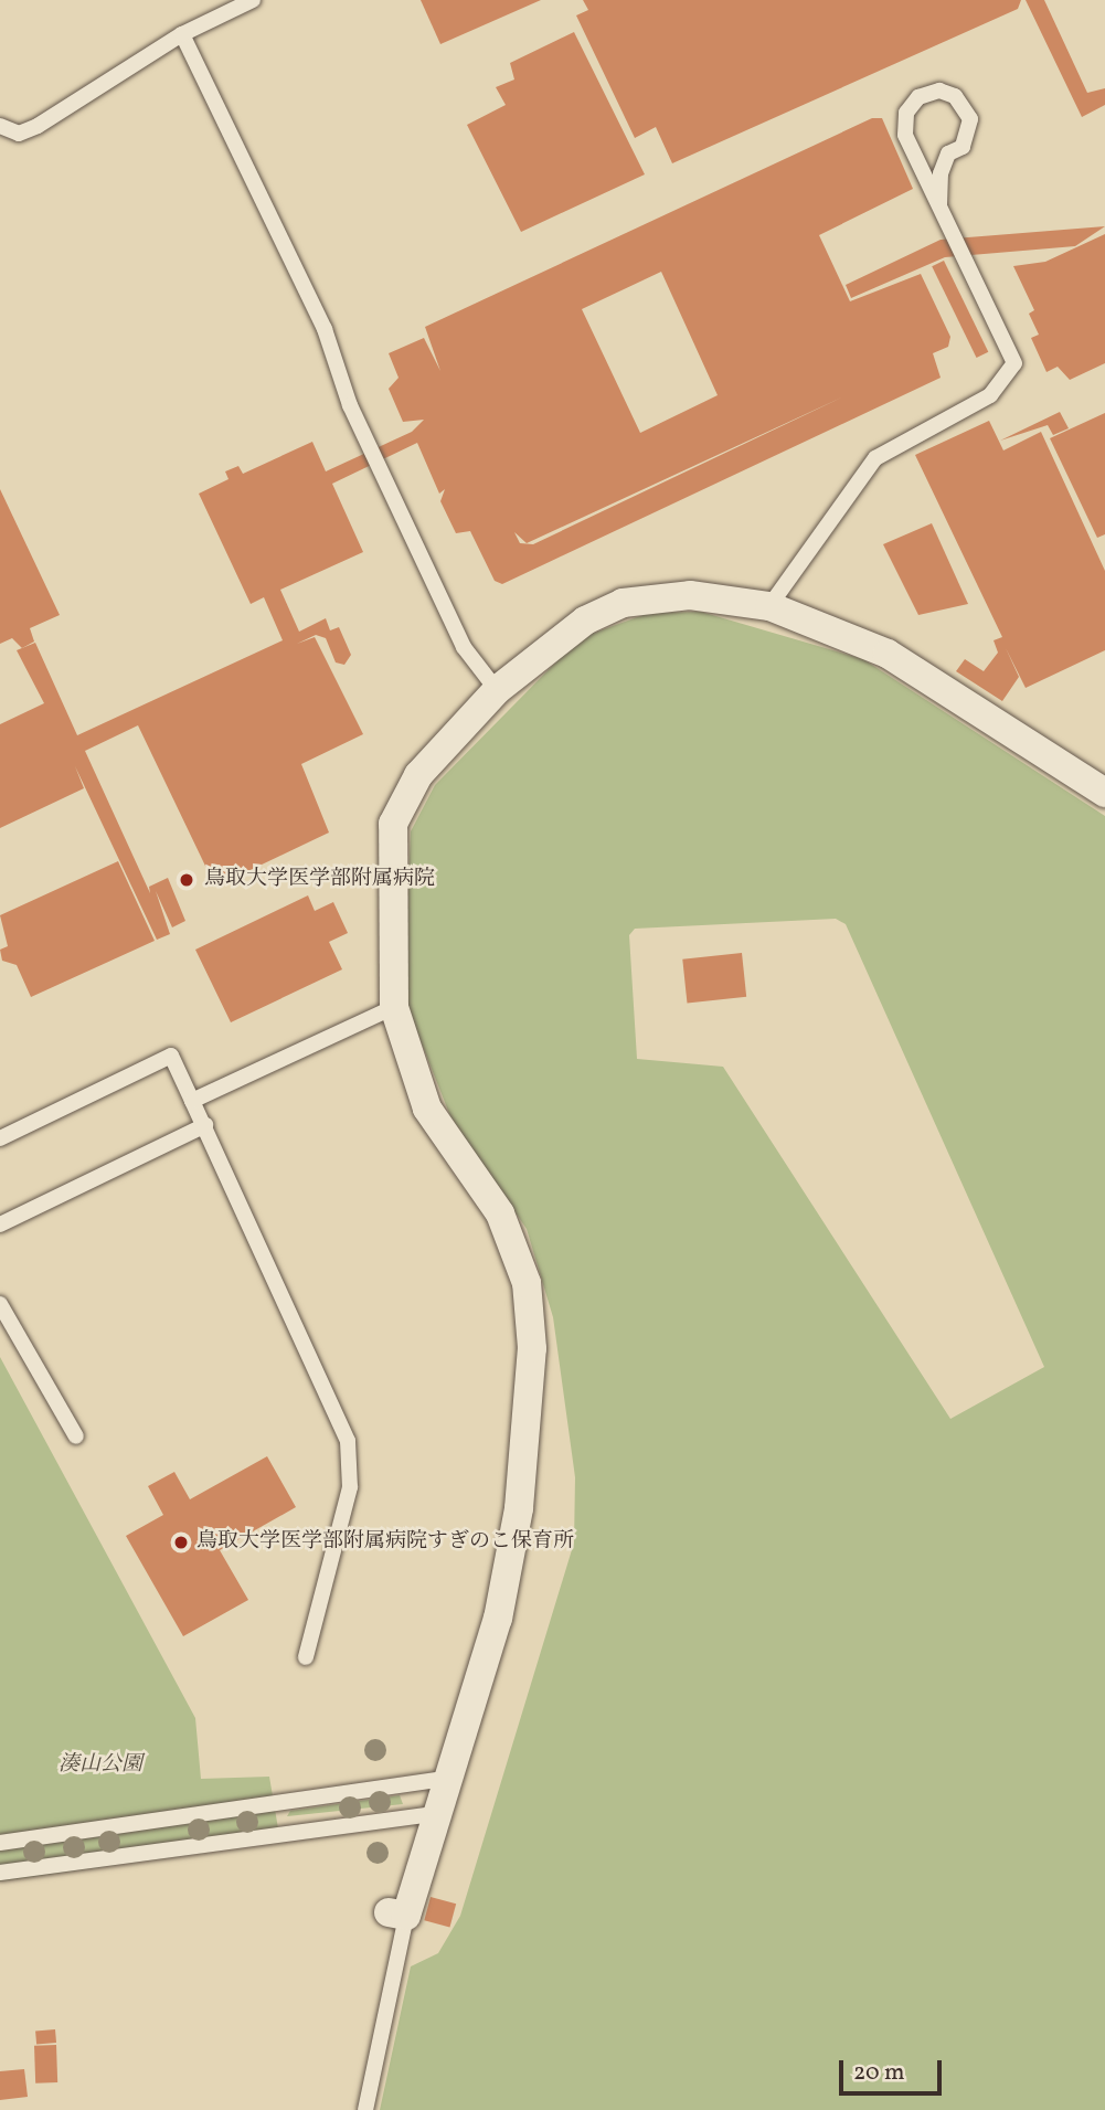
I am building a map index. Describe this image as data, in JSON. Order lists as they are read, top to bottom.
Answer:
{
  "parks": ["湊山公園"],
  "places": ["鳥取大学医学部附属病院", "鳥取大学医学部附属病院すぎのこ保育所"],
  "scale_bar": "20 m"
}
